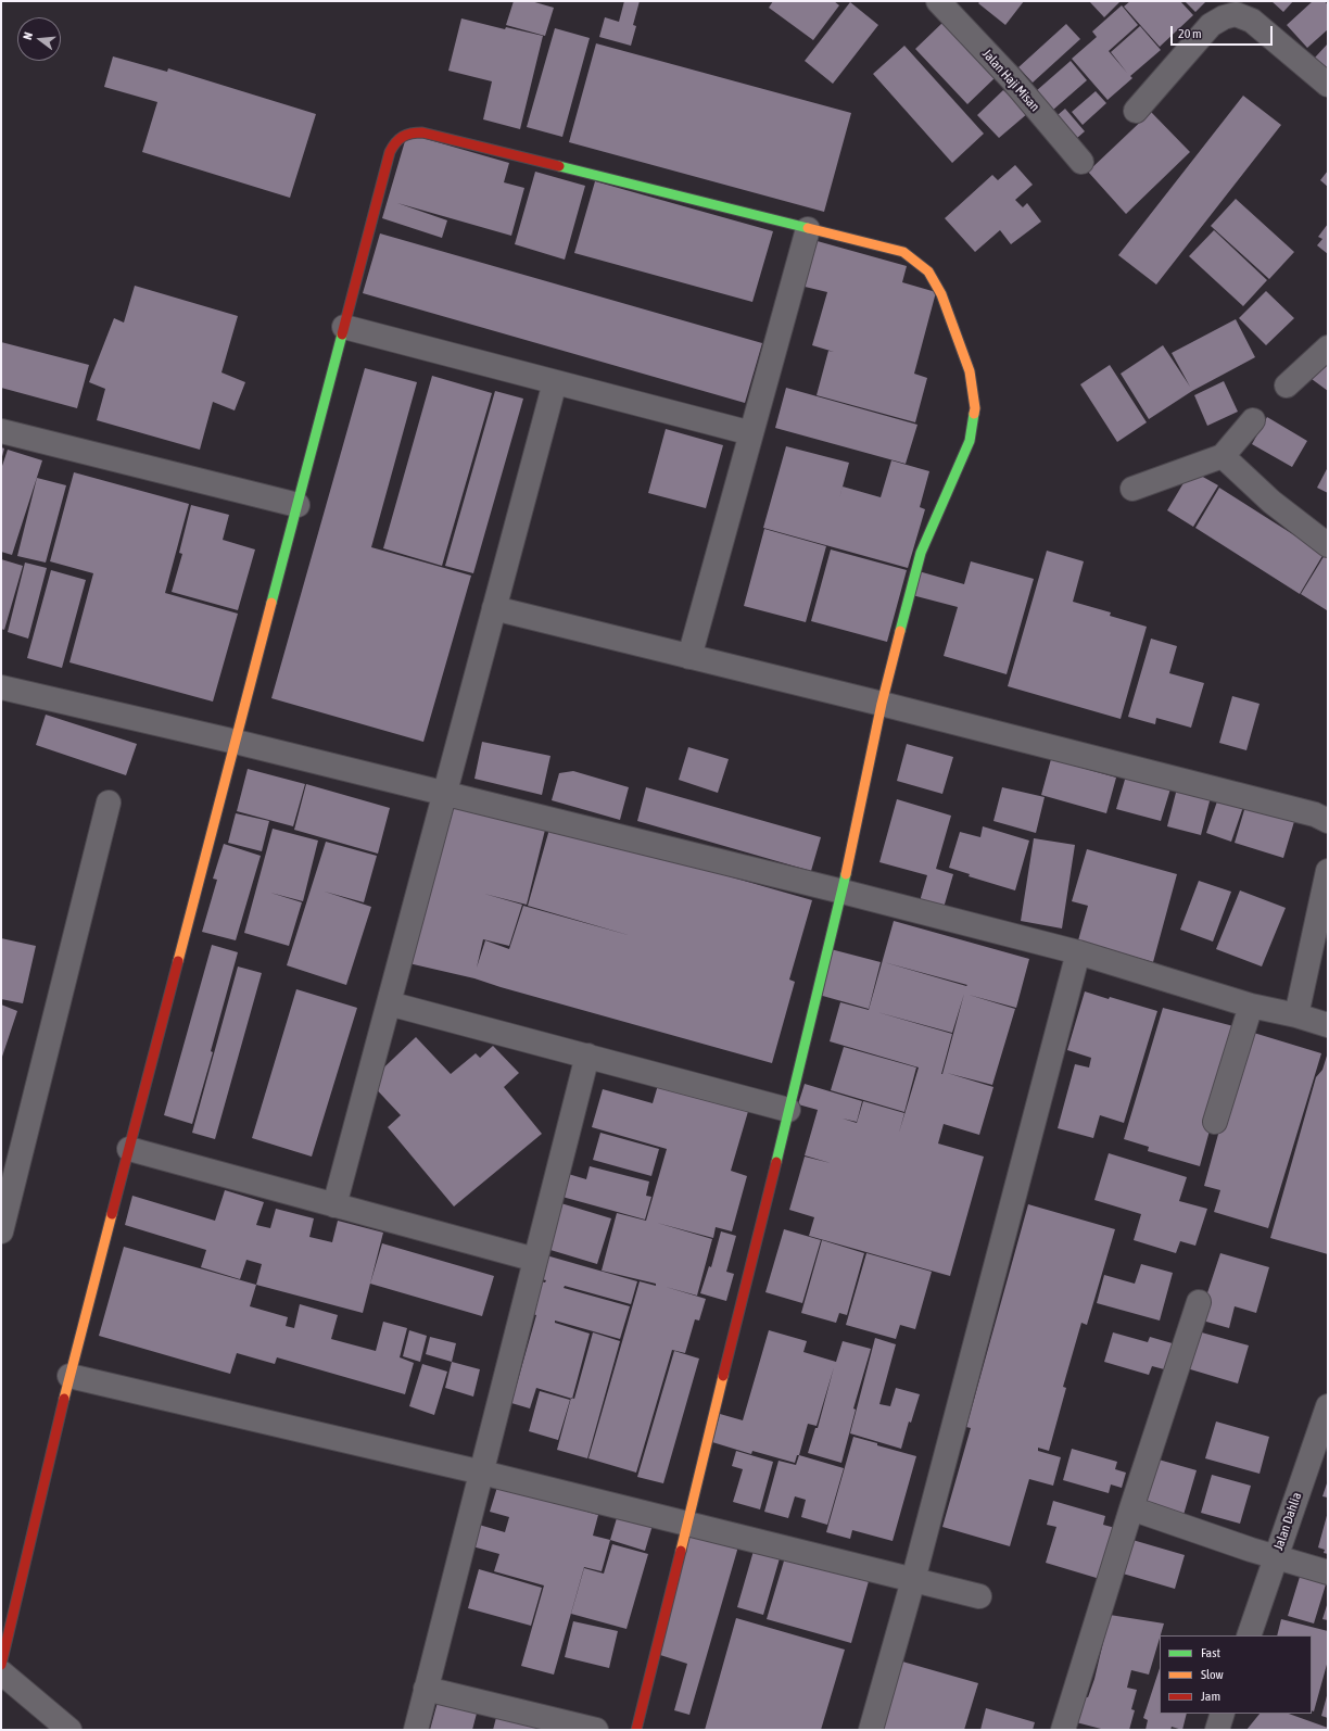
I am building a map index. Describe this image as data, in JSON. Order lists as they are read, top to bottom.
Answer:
{
  "streets": {
    "street": ["Jalan Haji Misan", "Jalan Dahlia"]
  },
  "legend": ["Fast", "Slow", "Jam"],
  "scale_bar": "20 m",
  "north": "left"
}
